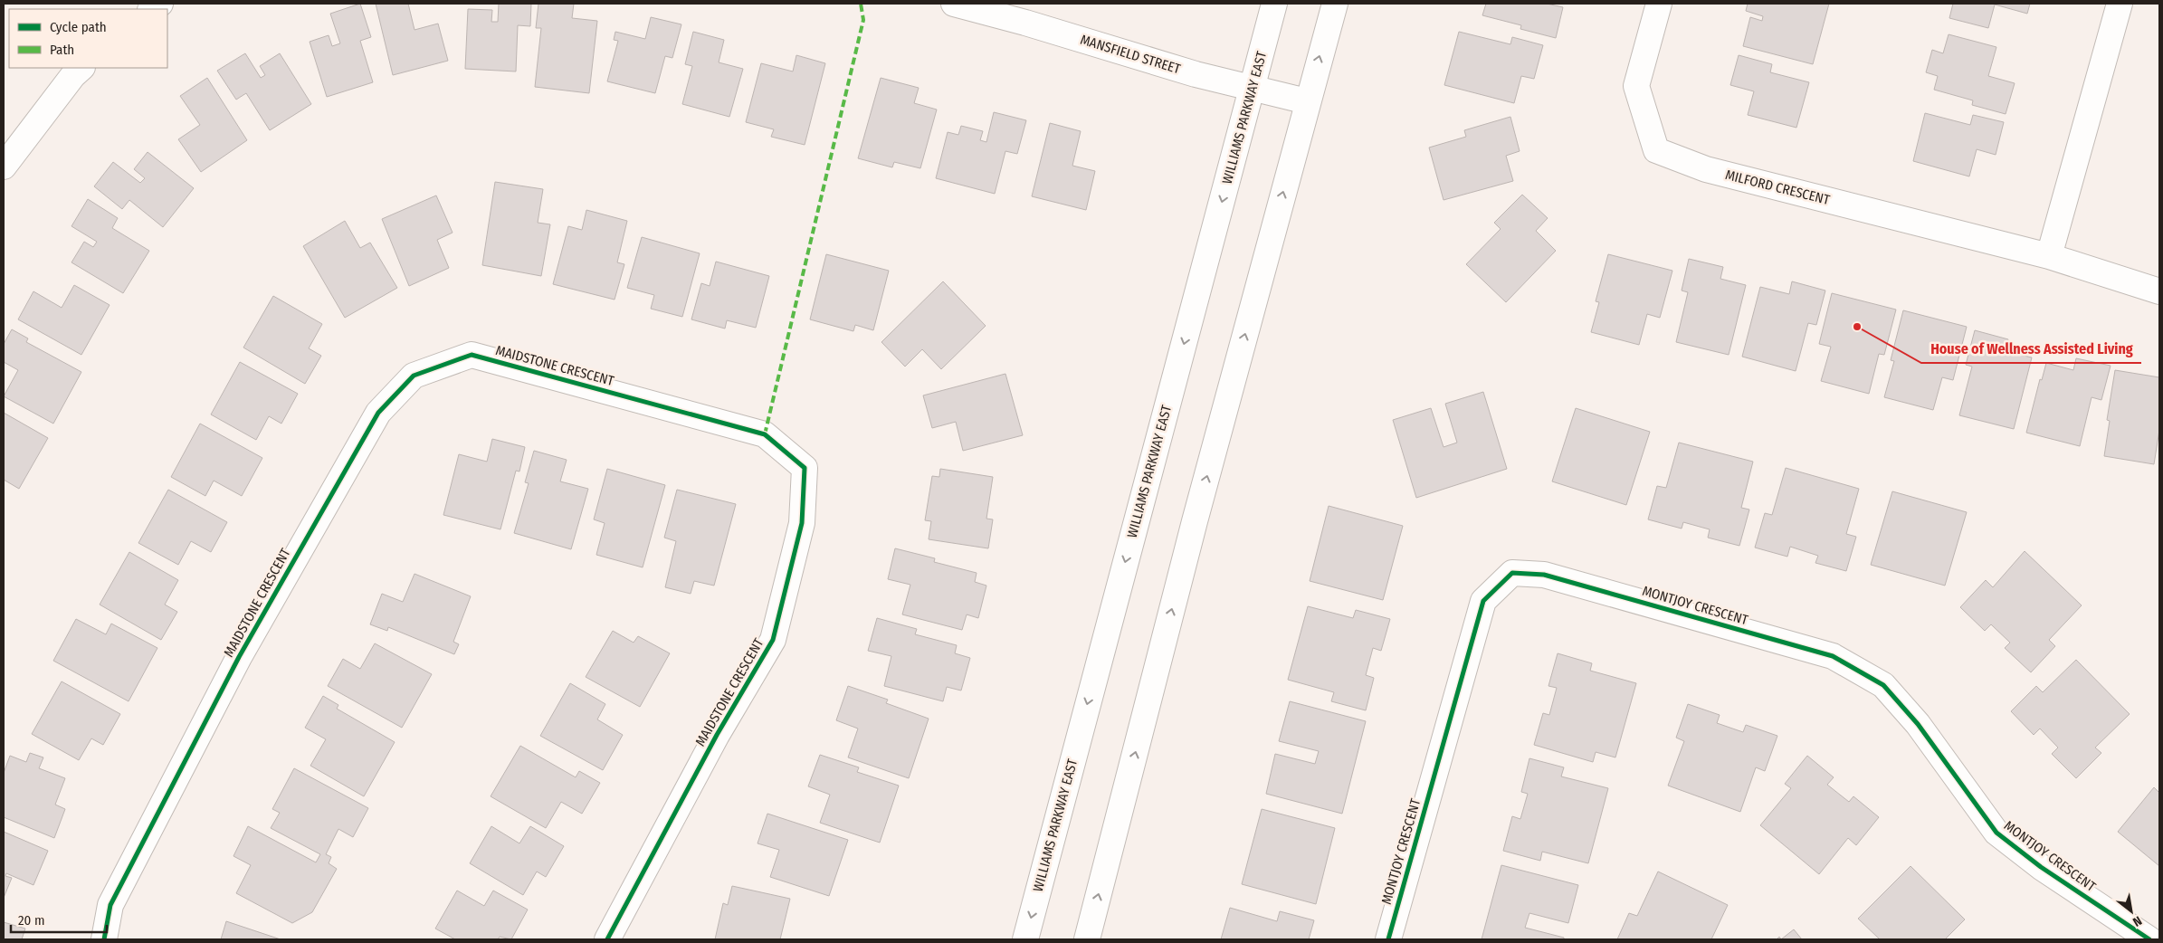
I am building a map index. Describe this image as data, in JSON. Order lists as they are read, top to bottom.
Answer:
{
  "streets": {
    "street": [
      "MANSFIELD STREET",
      "WILLIAMS PARKWAY EAST",
      "MILFORD CRESCENT",
      "MAIDSTONE CRESCENT",
      "MONTJOY CRESCENT"
    ]
  },
  "crossings": [
    ["MANSFIELD STREET", "WILLIAMS PARKWAY EAST"]
  ],
  "places": ["House of Wellness Assisted Living"],
  "legend": ["Cycle path", "Path"],
  "scale_bar": "20 m",
  "north": "bottom right"
}
